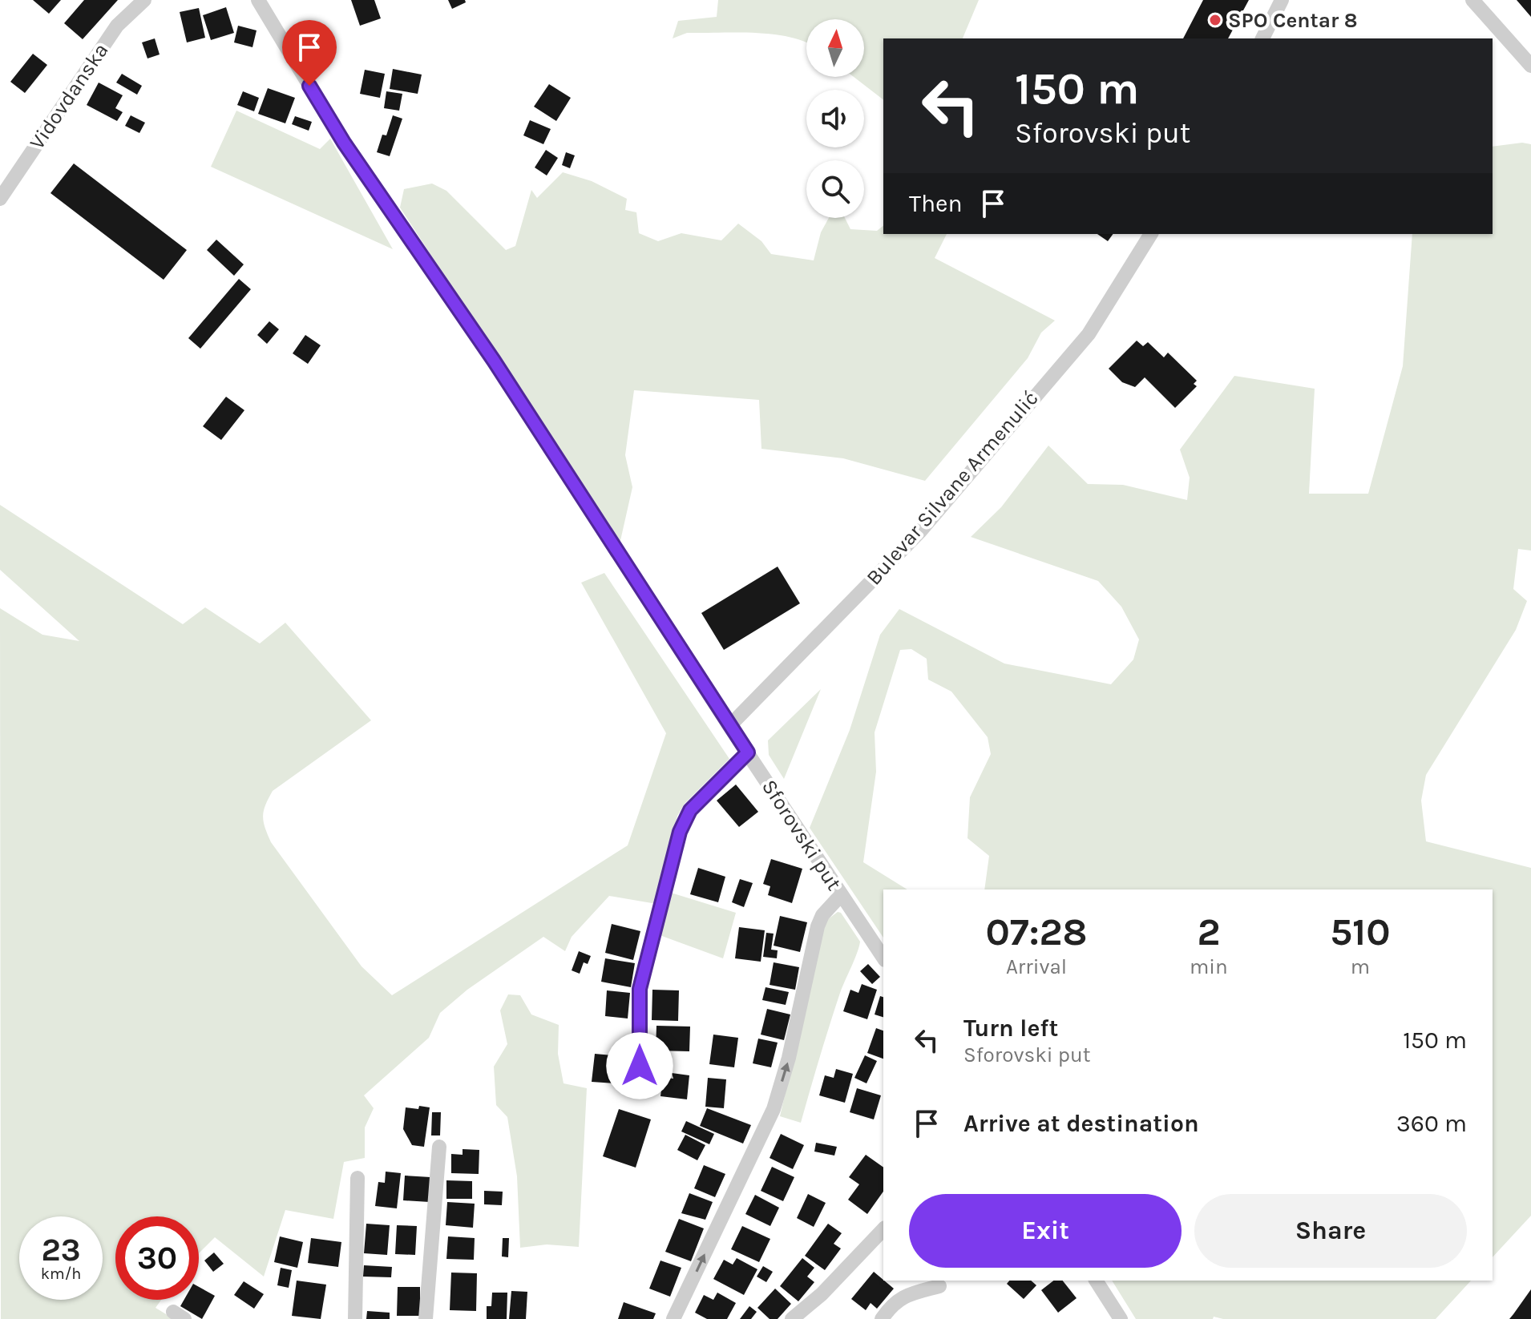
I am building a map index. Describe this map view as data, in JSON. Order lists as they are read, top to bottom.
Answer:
{
  "streets": {
    "street": ["Vidovdanska", "Bulevar Silvane Armenulić", "Sforovski put"]
  },
  "crossings": [
    ["Bulevar Silvane Armenulić", "Sforovski put"]
  ],
  "places": ["SPO Centar 8"],
  "north": "top",
  "page": {
    "turn": ["150 m", "Sforovski put"],
    "then": "Then",
    "eta": [
      "07:28",
      "Arrival",
      "2",
      "min",
      "510",
      "m"
    ],
    "list": [
      {
        "name": "Turn left",
        "note": "Sforovski put",
        "value": "150 m"
      },
      {
        "name": "Arrive at destination",
        "value": "360 m"
      }
    ],
    "buttons": ["Exit", "Share"],
    "speed": "23 km/h",
    "limit": "30"
  }
}
